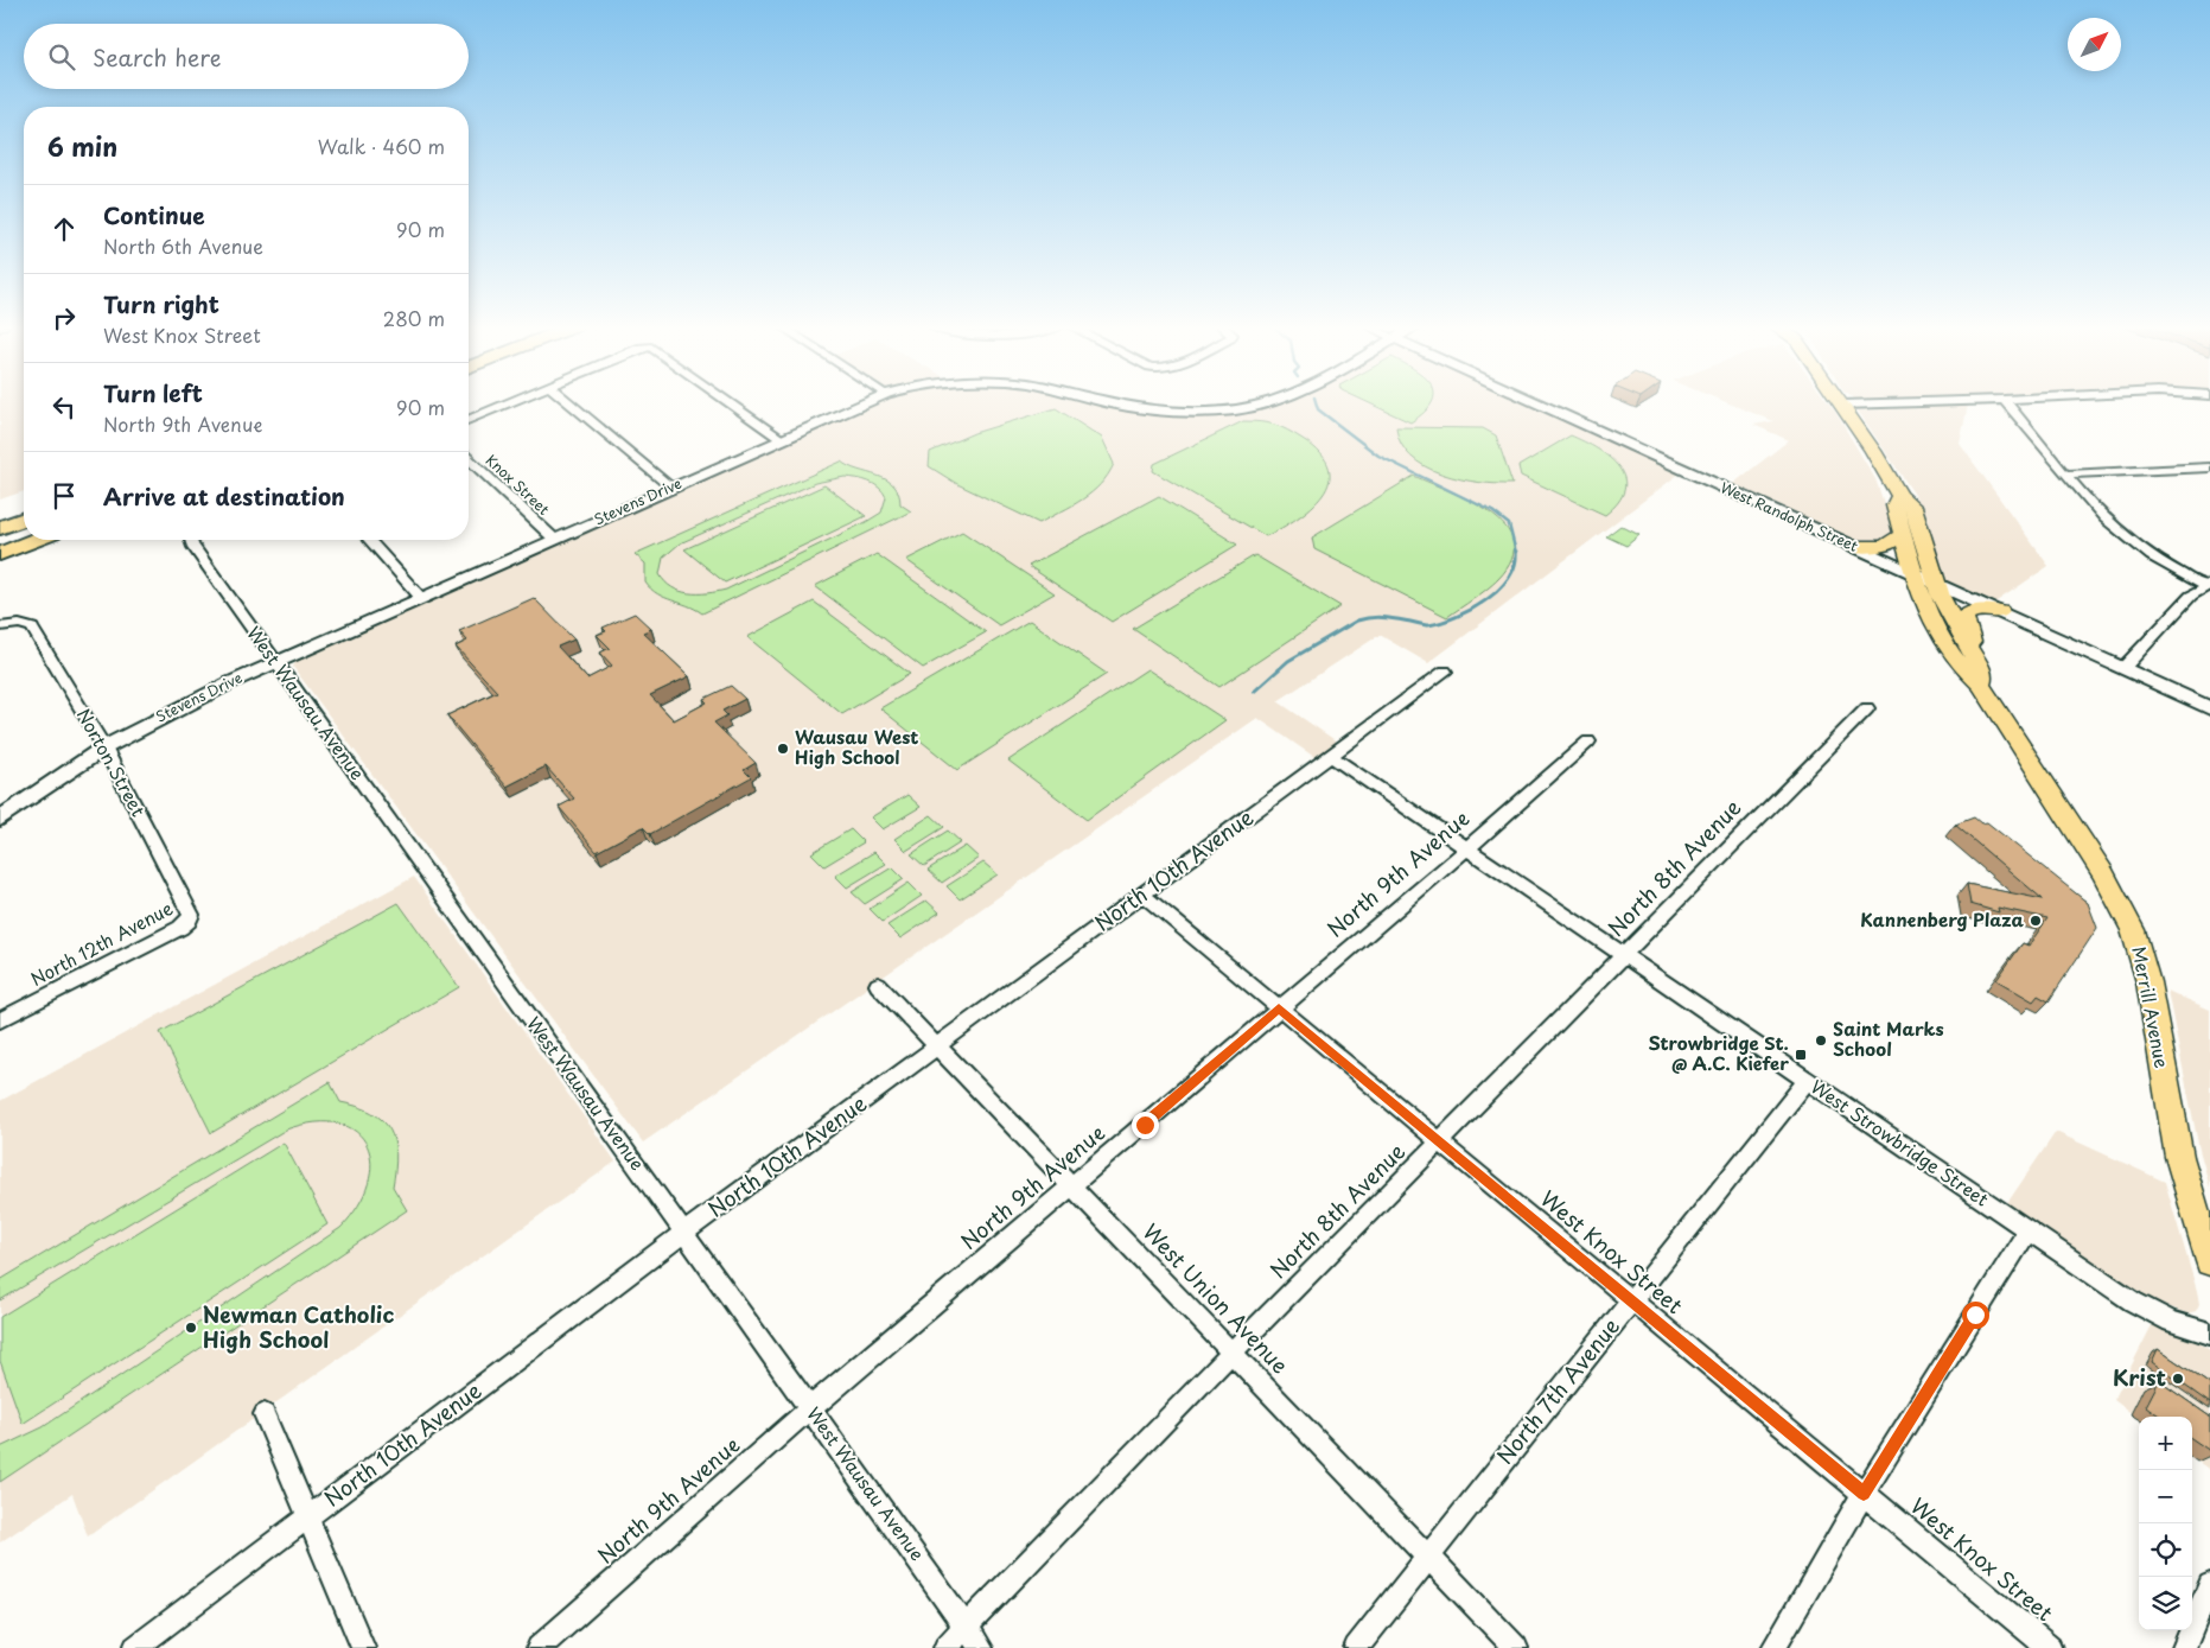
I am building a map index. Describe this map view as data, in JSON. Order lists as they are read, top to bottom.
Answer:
{
  "streets": {
    "main road": ["Merrill Avenue"],
    "street": [
      "Knox Street",
      "Stevens Drive",
      "West Randolph Street",
      "West Wausau Avenue",
      "Norton Street",
      "North 8th Avenue",
      "North 10th Avenue",
      "North 9th Avenue",
      "North 12th Avenue",
      "West Strowbridge Street",
      "West Knox Street",
      "West Union Avenue",
      "North 7th Avenue"
    ]
  },
  "crossings": [
    ["Knox Street", "Stevens Drive"],
    ["Stevens Drive", "West Wausau Avenue"],
    ["Stevens Drive", "Norton Street"],
    ["West Randolph Street", "Merrill Avenue"],
    ["West Wausau Avenue", "North 8th Avenue"],
    ["West Wausau Avenue", "North 10th Avenue"],
    ["West Wausau Avenue", "North 9th Avenue"],
    ["Norton Street", "North 12th Avenue"],
    ["North 8th Avenue", "West Strowbridge Street"],
    ["North 8th Avenue", "West Knox Street"],
    ["North 8th Avenue", "West Union Avenue"],
    ["North 10th Avenue", "West Strowbridge Street"],
    ["North 10th Avenue", "West Knox Street"],
    ["North 10th Avenue", "West Union Avenue"],
    ["North 9th Avenue", "West Strowbridge Street"],
    ["North 9th Avenue", "West Knox Street"],
    ["North 9th Avenue", "West Union Avenue"],
    ["West Strowbridge Street", "North 7th Avenue"],
    ["West Knox Street", "North 7th Avenue"],
    ["West Union Avenue", "North 7th Avenue"]
  ],
  "places": {
    "other": [
      "Wausau West High School",
      "Kannenberg Plaza",
      "Saint Marks School",
      "Newman Catholic High School",
      "Krist"
    ],
    "transit": ["Strowbridge St. @ A.C. Kiefer"]
  },
  "north": "top right",
  "page": {
    "search": "Search here",
    "heading": ["6 min", "Walk · 460 m"],
    "list": [
      ["Continue", "North 6th Avenue", "90 m"],
      ["Turn right", "West Knox Street", "280 m"],
      ["Turn left", "North 9th Avenue", "90 m"],
      "Arrive at destination"
    ],
    "map_buttons": ["+", "−"]
  }
}
